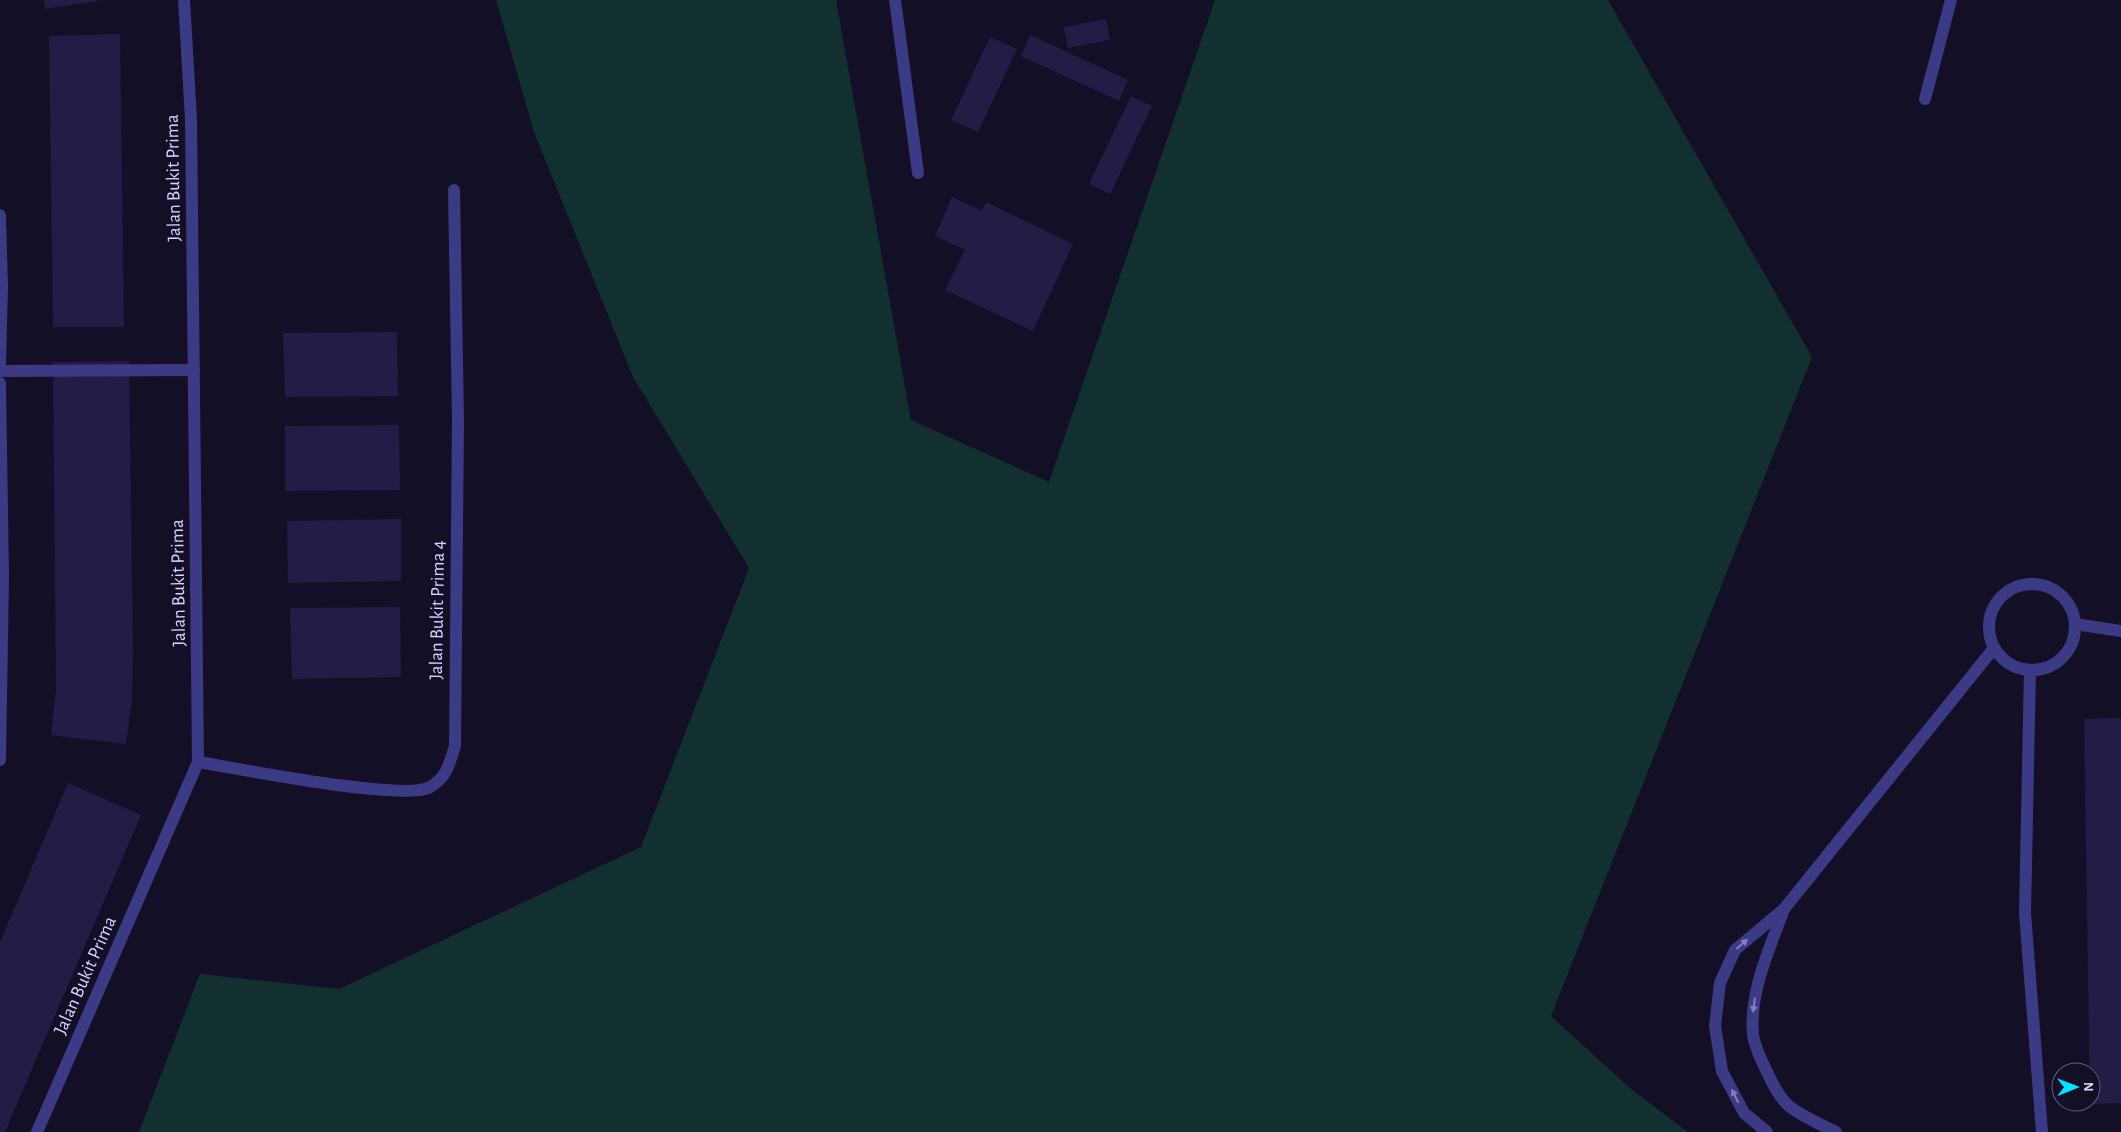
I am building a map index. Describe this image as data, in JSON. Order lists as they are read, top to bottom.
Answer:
{
  "streets": {
    "street": ["Jalan Bukit Prima", "Jalan Bukit Prima 4"]
  },
  "crossings": [
    ["Jalan Bukit Prima", "Jalan Bukit Prima 4"]
  ],
  "north": "right"
}
